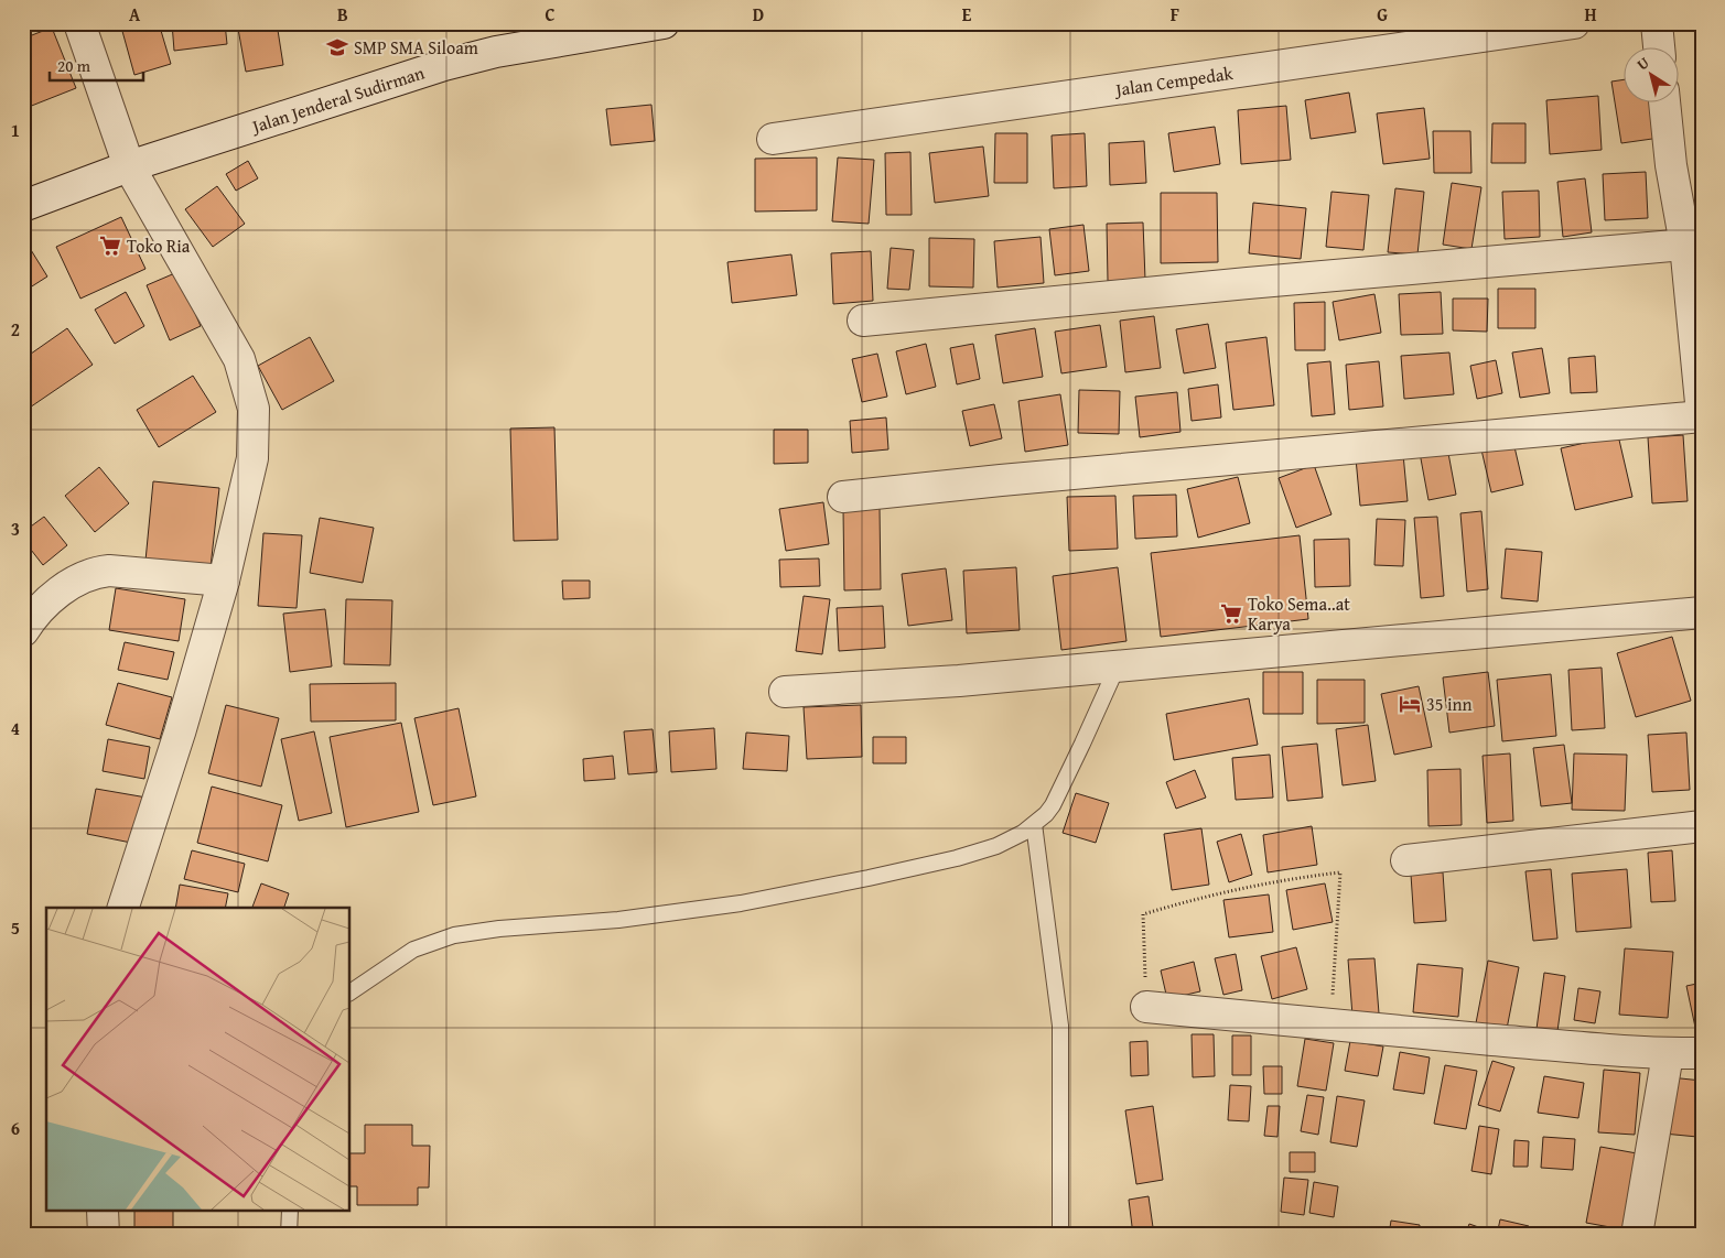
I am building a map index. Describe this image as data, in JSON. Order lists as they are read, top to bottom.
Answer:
{
  "streets": {
    "street": ["Jalan Cempedak", "Jalan Jenderal Sudirman"]
  },
  "places": {
    "school or university": ["SMP SMA Siloam"],
    "supermarket": ["Toko Ria", "Toko Sema..at Karya"],
    "hotel": ["35 inn"]
  },
  "scale_bar": "20 m",
  "north": "top left",
  "grid": {
    "columns": [
      "A",
      "B",
      "C",
      "D",
      "E",
      "F",
      "G",
      "H"
    ],
    "rows": [
      "1",
      "2",
      "3",
      "4",
      "5",
      "6"
    ]
  }
}
